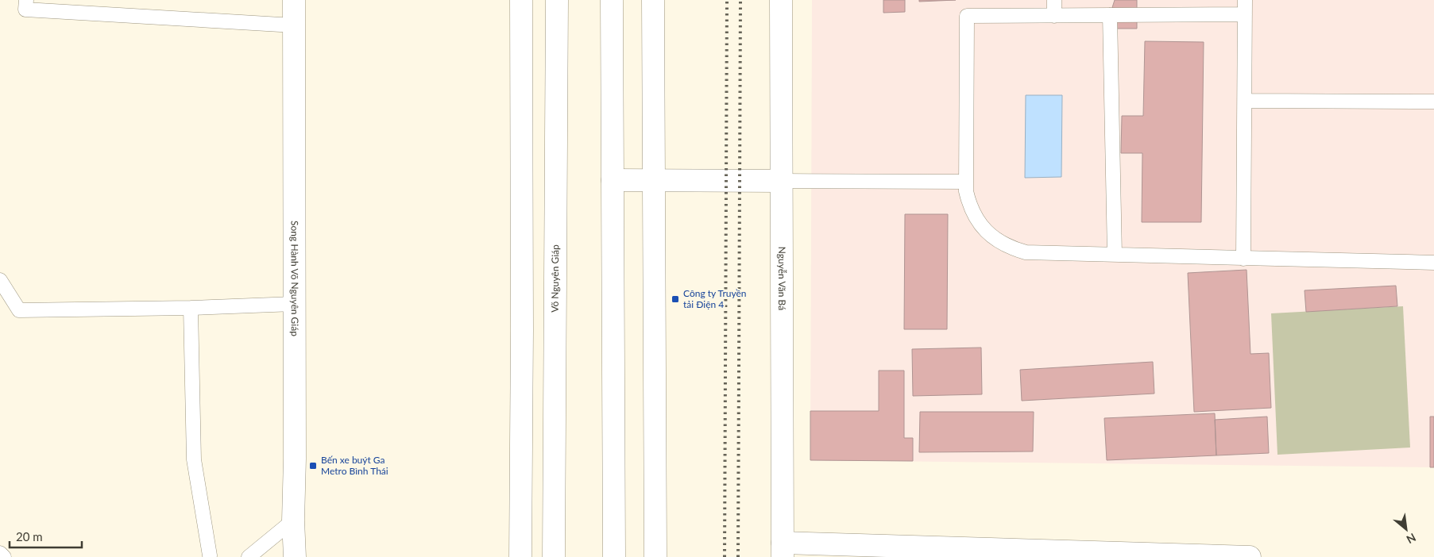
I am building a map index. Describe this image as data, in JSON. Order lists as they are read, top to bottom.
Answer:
{
  "streets": {
    "main road": ["Song Hành Võ Nguyên Giáp", "Võ Nguyên Giáp", "Nguyễn Văn Bá"]
  },
  "places": {
    "transit": ["Công ty Truyền tải Điện 4", "Bến xe buýt Ga Metro Bình Thái"]
  },
  "scale_bar": "20 m",
  "north": "bottom right"
}
